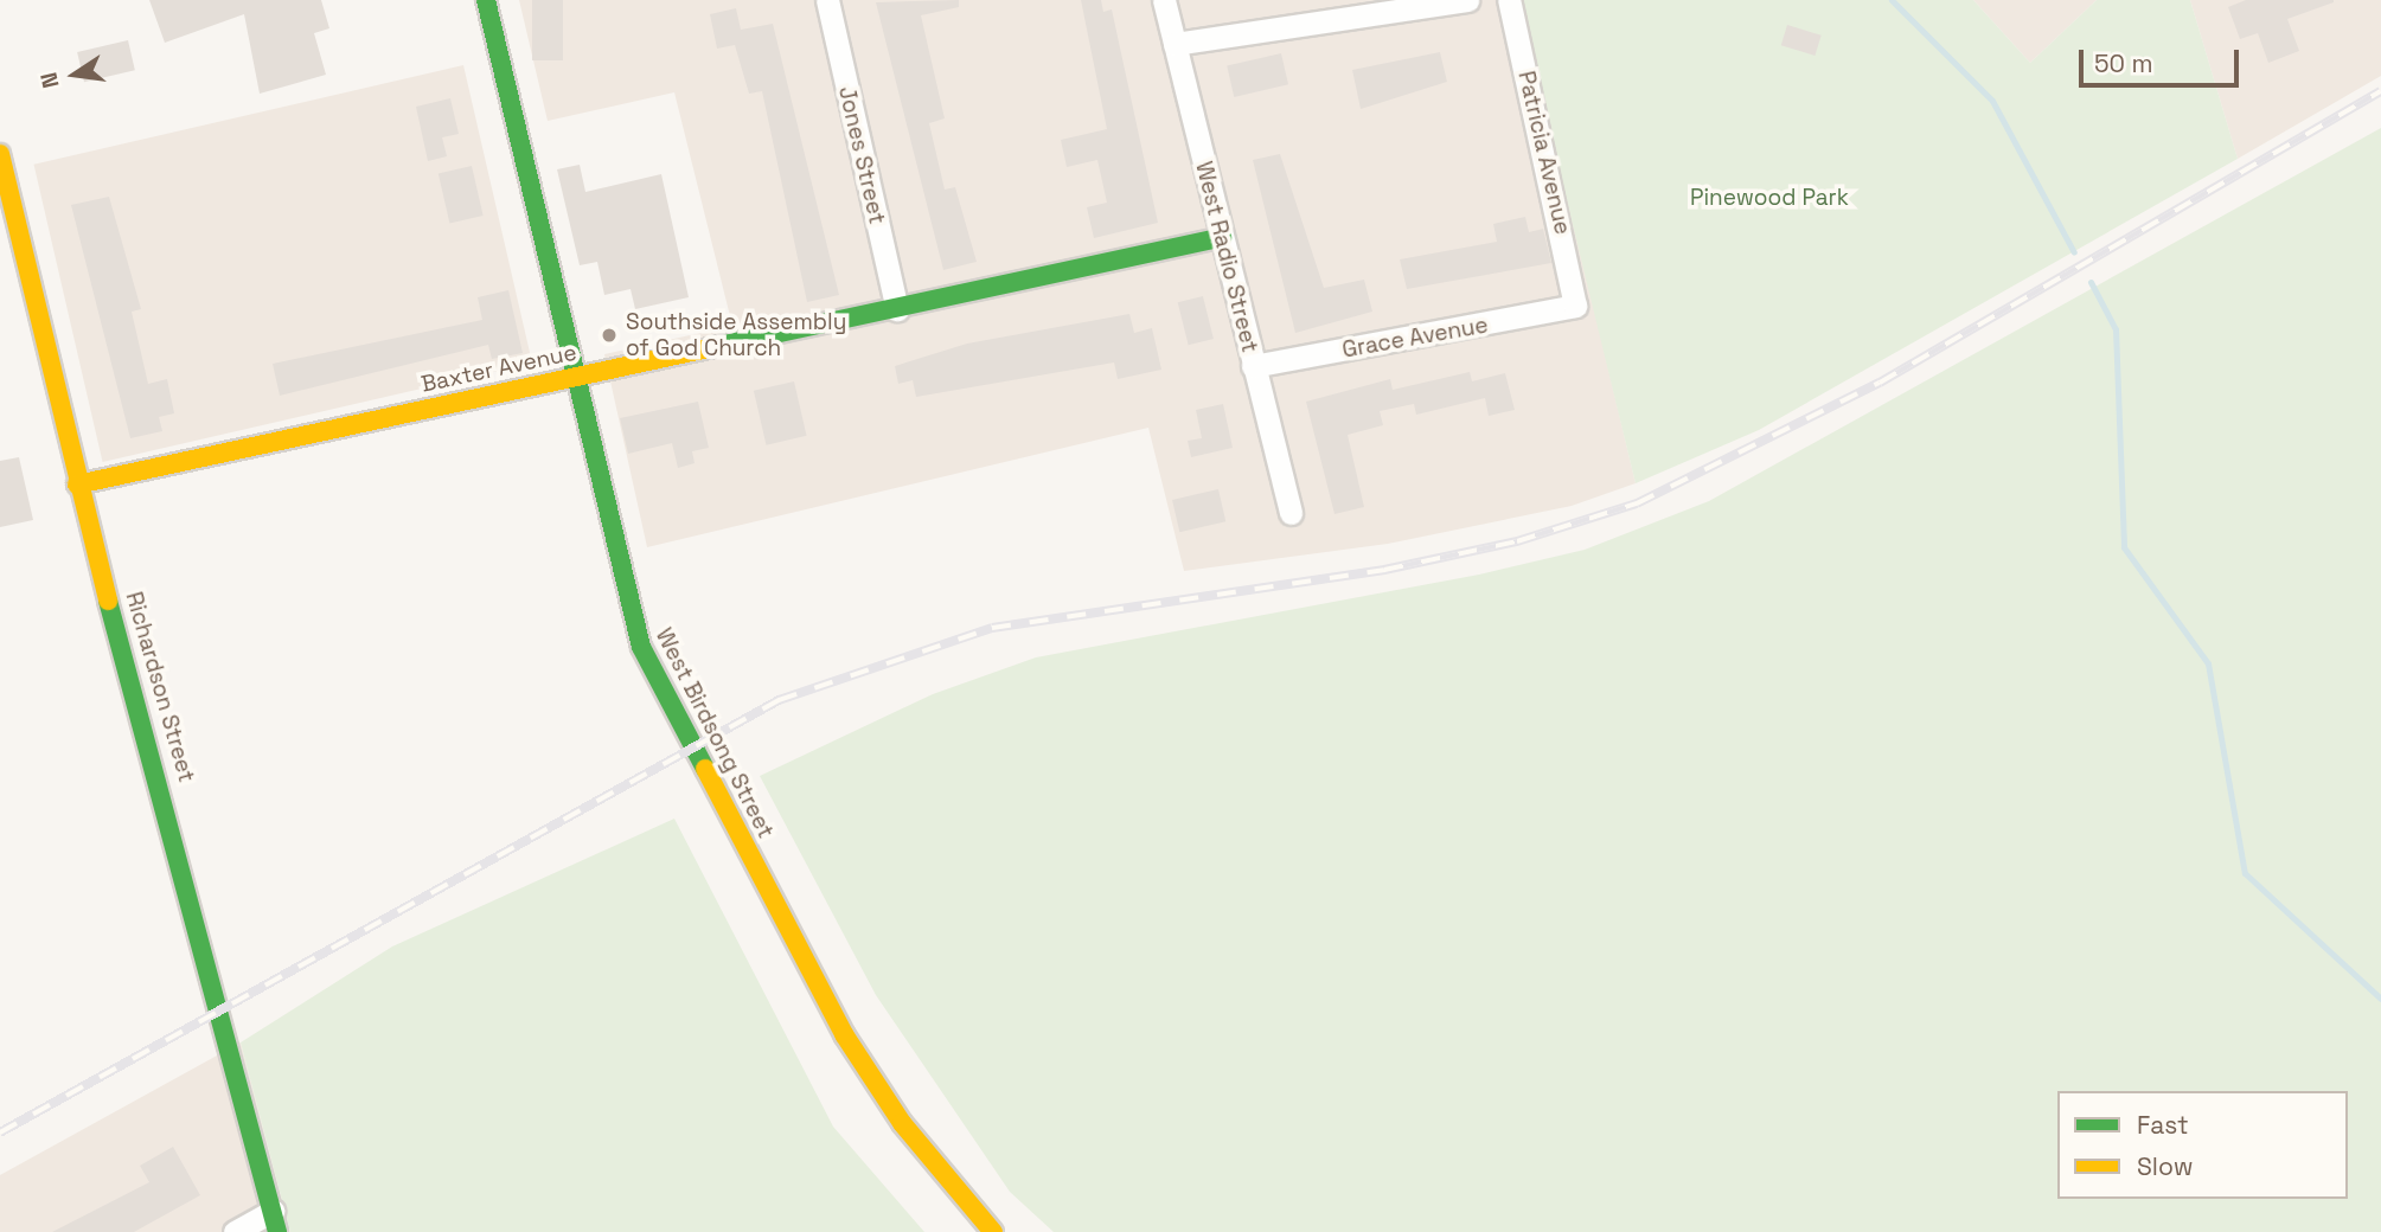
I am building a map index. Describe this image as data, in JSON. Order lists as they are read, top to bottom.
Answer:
{
  "streets": {
    "street": [
      "Patricia Avenue",
      "Jones Street",
      "West Radio Street",
      "Grace Avenue",
      "Baxter Avenue",
      "Richardson Street",
      "West Birdsong Street"
    ]
  },
  "crossings": [
    ["Patricia Avenue", "Grace Avenue"],
    ["Jones Street", "Baxter Avenue"],
    ["West Radio Street", "Grace Avenue"],
    ["West Radio Street", "Baxter Avenue"],
    ["Baxter Avenue", "Richardson Street"],
    ["Baxter Avenue", "West Birdsong Street"]
  ],
  "parks": ["Pinewood Park"],
  "places": ["Southside Assembly of God Church"],
  "legend": ["Fast", "Slow"],
  "scale_bar": "50 m",
  "north": "left"
}
